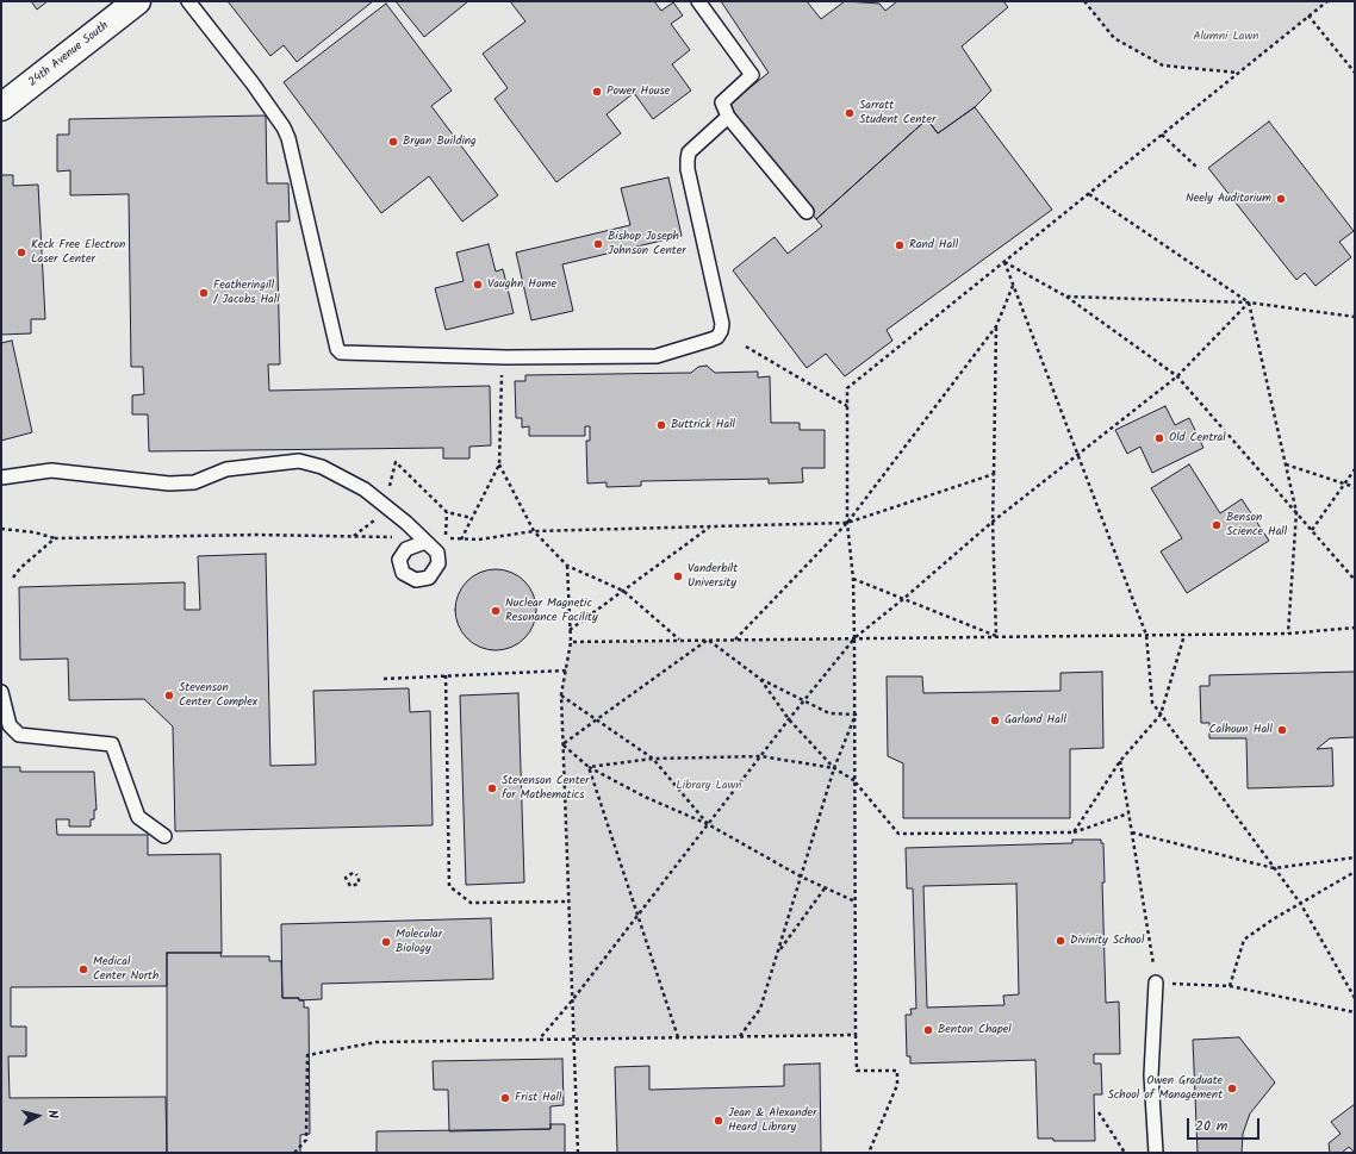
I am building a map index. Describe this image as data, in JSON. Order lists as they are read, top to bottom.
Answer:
{
  "streets": {
    "street": ["24th Avenue South"]
  },
  "parks": ["Alumni Lawn", "Library Lawn"],
  "places": [
    "Power House",
    "Sarratt Student Center",
    "Bryan Building",
    "Neely Auditorium",
    "Bishop Joseph Johnson Center",
    "Rand Hall",
    "Keck Free Electron Laser Center",
    "Vaughn Home",
    "Featheringill / Jacobs Hall",
    "Buttrick Hall",
    "Old Central",
    "Benson Science Hall",
    "Vanderbilt University",
    "Nuclear Magnetic Resonance Facility",
    "Stevenson Center Complex",
    "Garland Hall",
    "Calhoun Hall",
    "Stevenson Center for Mathematics",
    "Divinity School",
    "Molecular Biology",
    "Medical Center North",
    "Benton Chapel",
    "Owen Graduate School of Management",
    "Frist Hall",
    "Jean & Alexander Heard Library"
  ],
  "scale_bar": "20 m",
  "north": "right"
}
